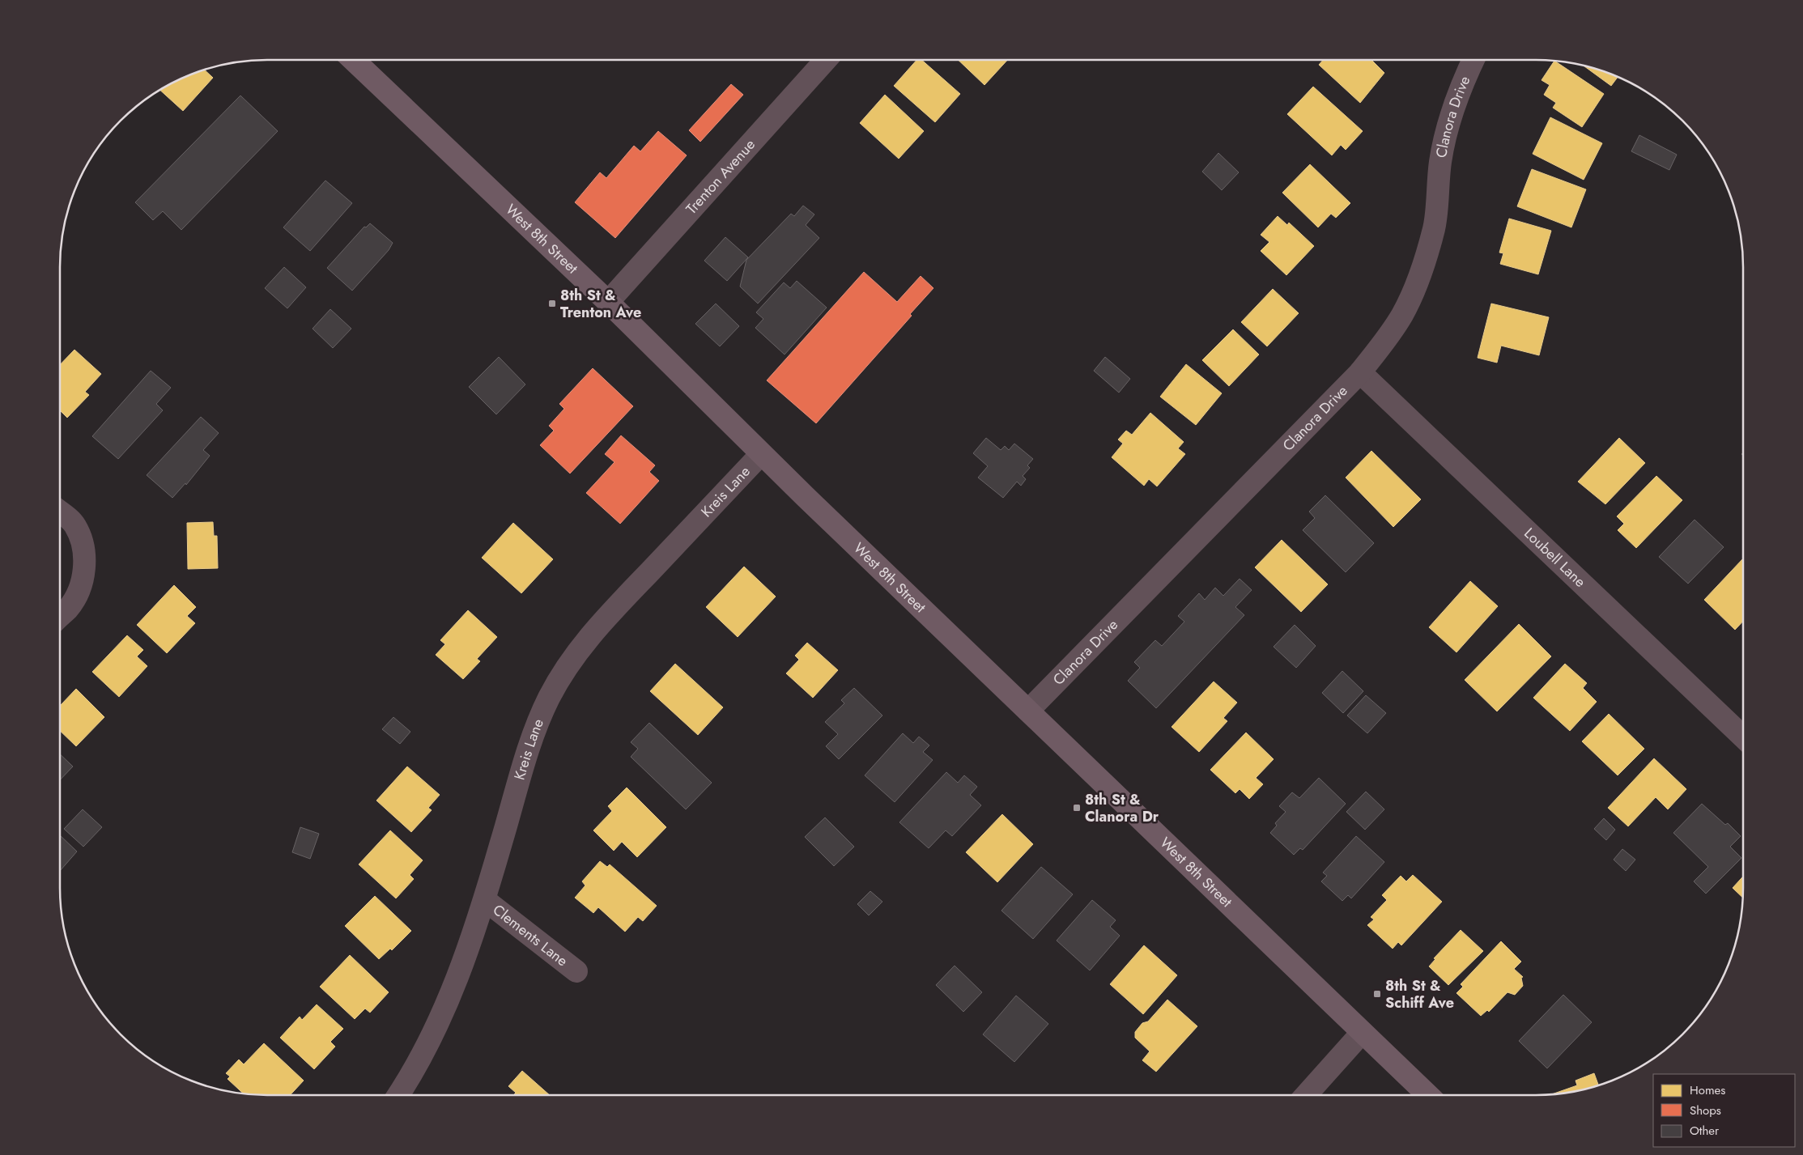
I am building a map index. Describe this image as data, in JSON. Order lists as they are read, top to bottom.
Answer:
{
  "streets": {
    "street": [
      "Clanora Drive",
      "Trenton Avenue",
      "West 8th Street",
      "Kreis Lane",
      "Loubell Lane",
      "Clements Lane"
    ]
  },
  "crossings": [
    ["Clanora Drive", "West 8th Street"],
    ["Clanora Drive", "Loubell Lane"],
    ["Trenton Avenue", "West 8th Street"],
    ["West 8th Street", "Kreis Lane"],
    ["Kreis Lane", "Clements Lane"]
  ],
  "places": {
    "transit": ["8th St & Trenton Ave", "8th St & Clanora Dr", "8th St & Schiff Ave"]
  },
  "legend": ["Homes", "Shops", "Other"]
}
